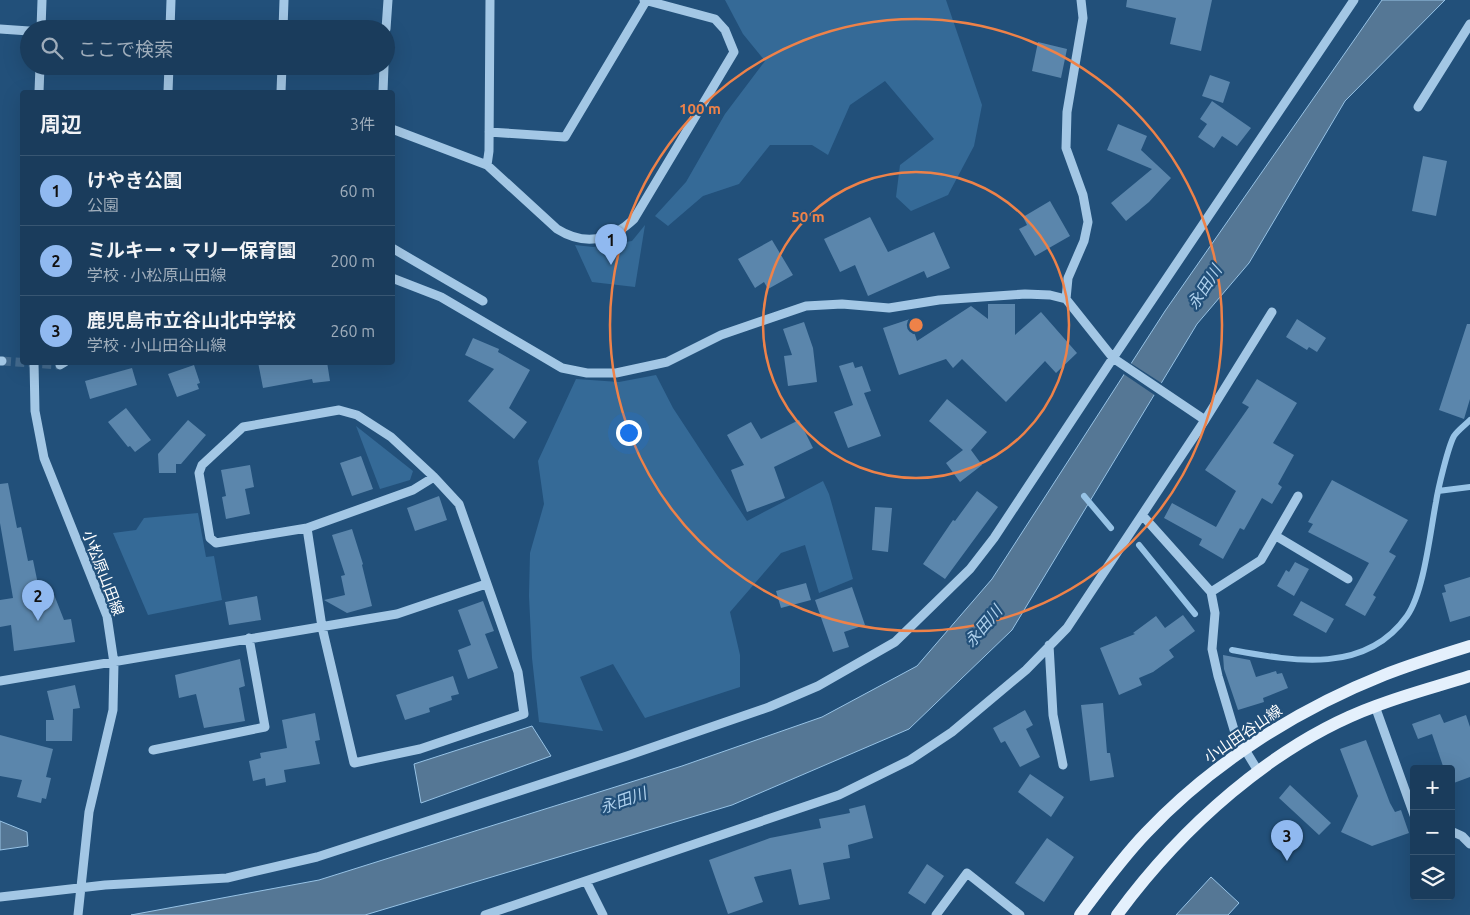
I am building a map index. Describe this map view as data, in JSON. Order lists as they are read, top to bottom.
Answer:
{
  "streets": {
    "main road": ["小山田谷山線"],
    "street": ["小松原山田線"]
  },
  "water": ["永田川"],
  "page": {
    "search": "ここで検索",
    "heading": ["周辺", "3件"],
    "list": [
      {
        "mark": "1",
        "name": "けやき公園",
        "note": "公園",
        "value": "60 m"
      },
      {
        "mark": "2",
        "name": "ミルキー・マリー保育園",
        "note": "学校 · 小松原山田線",
        "value": "200 m"
      },
      {
        "mark": "3",
        "name": "鹿児島市立谷山北中学校",
        "note": "学校 · 小山田谷山線",
        "value": "260 m"
      }
    ],
    "pins": ["1", "2", "3"],
    "map_buttons": ["+", "−"]
  },
  "rings": ["100 m", "50 m"]
}
